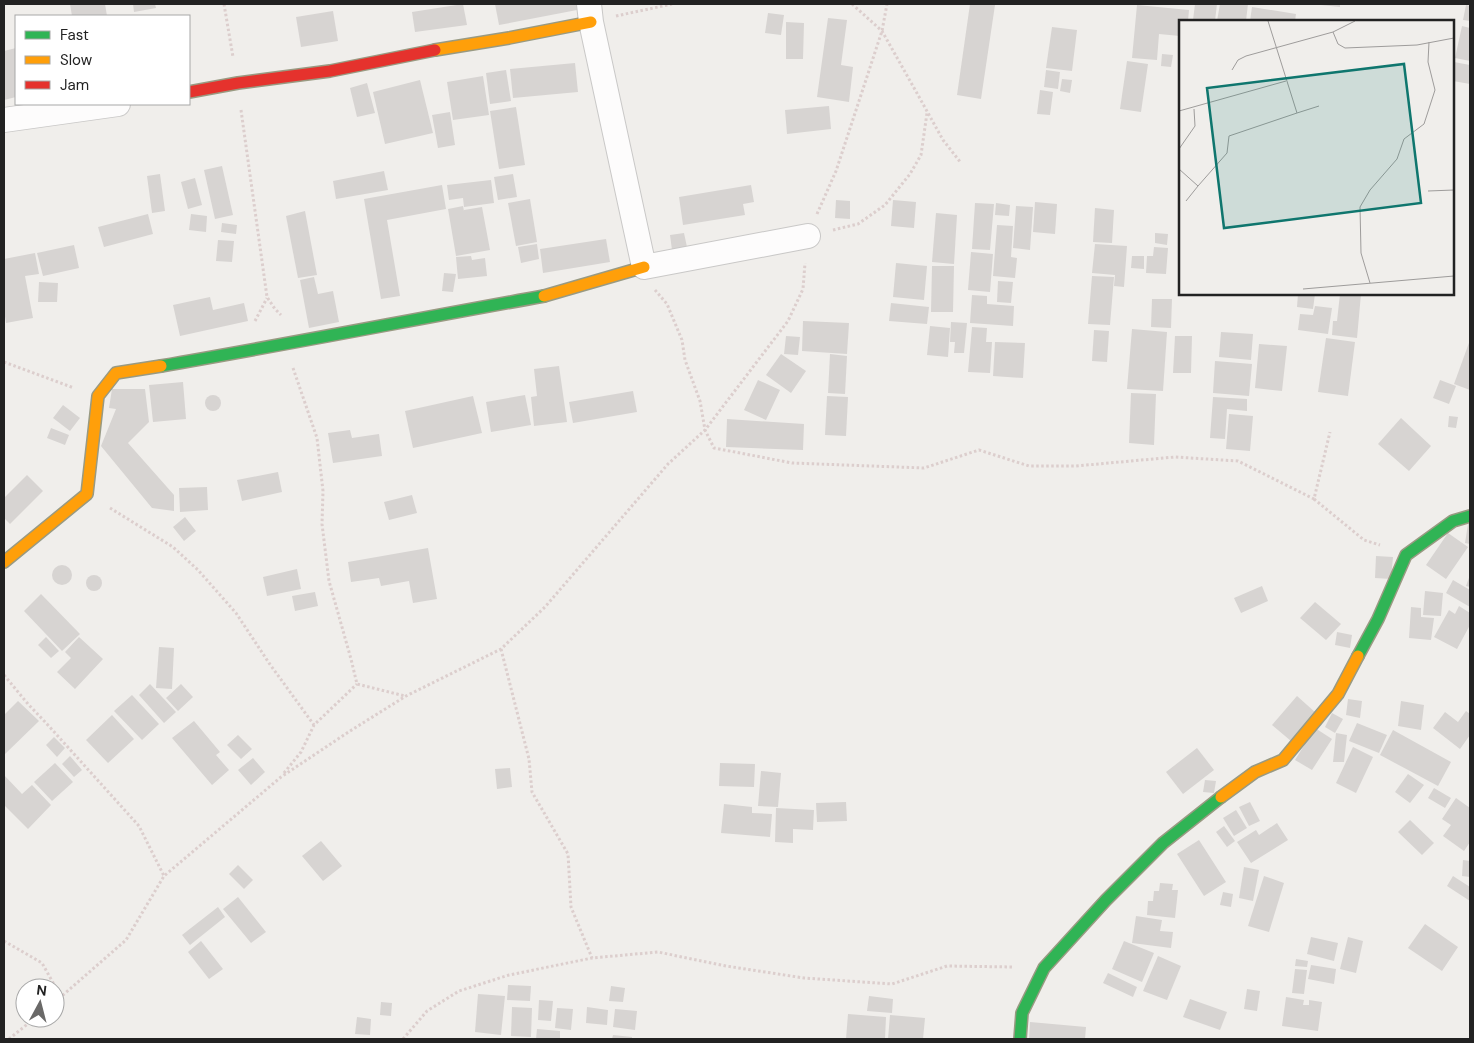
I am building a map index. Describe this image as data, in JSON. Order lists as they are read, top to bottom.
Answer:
{
  "legend": ["Fast", "Slow", "Jam"],
  "north": "top"
}
